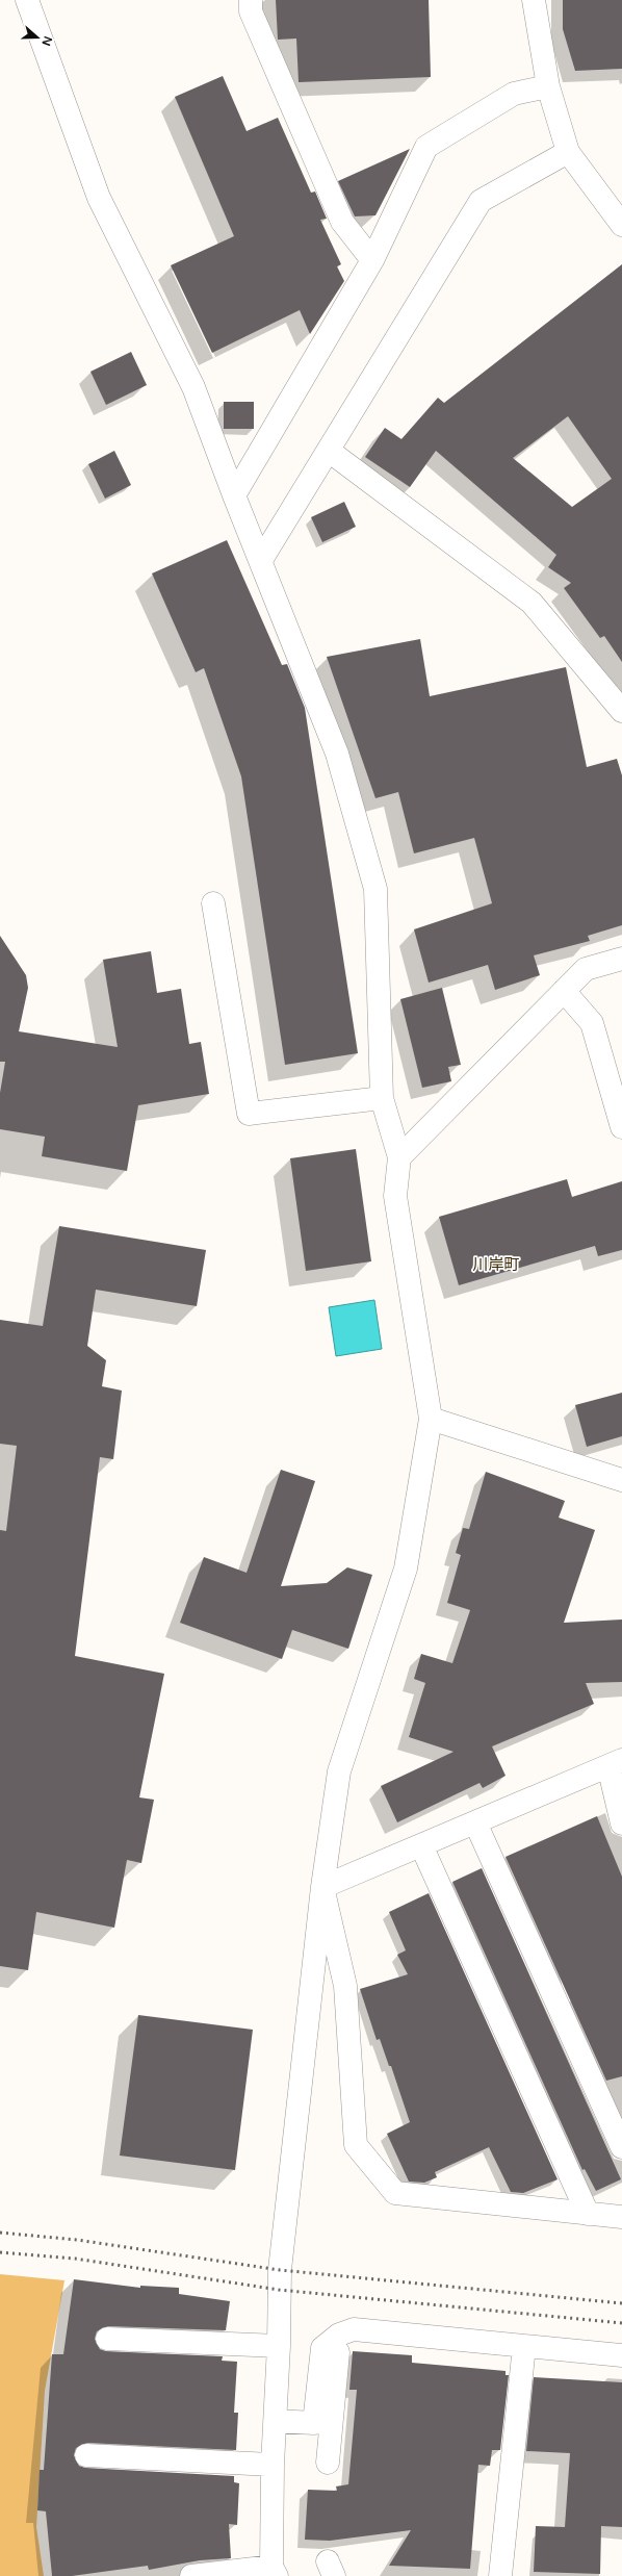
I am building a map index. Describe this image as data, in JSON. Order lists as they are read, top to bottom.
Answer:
{
  "districts": ["川岸町"],
  "north": "right"
}
